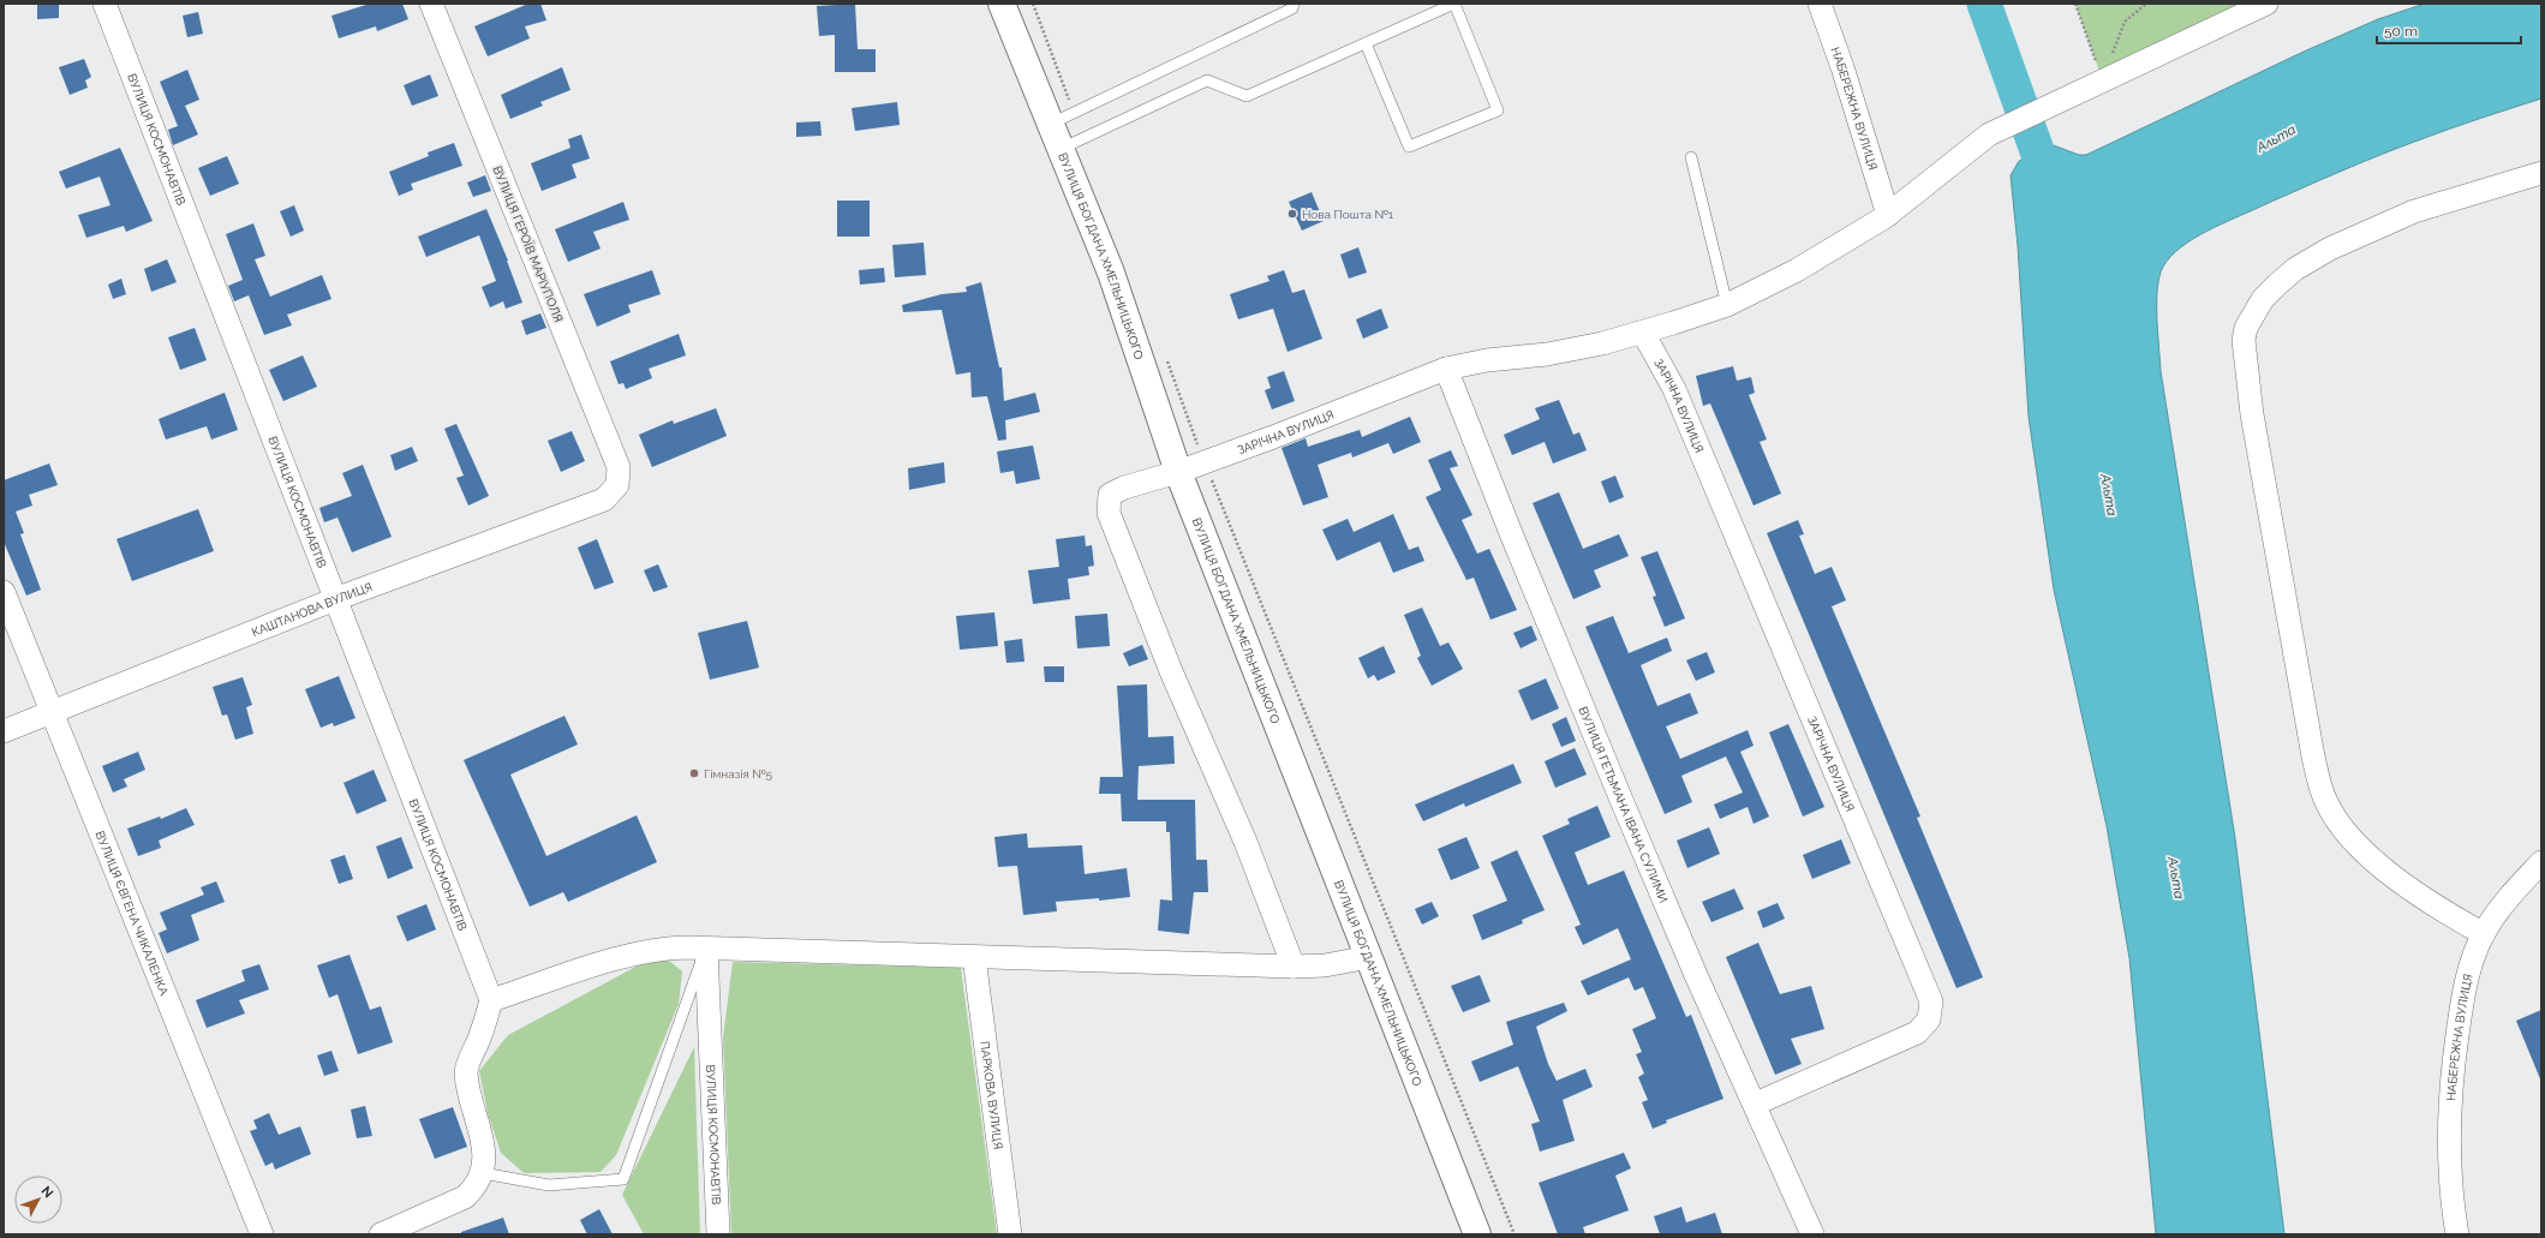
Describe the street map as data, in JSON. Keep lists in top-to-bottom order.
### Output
{
  "streets": {
    "main road": ["ВУЛИЦЯ БОГДАНА ХМЕЛЬНИЦЬКОГО"],
    "street": [
      "НАБЕРЕЖНА ВУЛИЦЯ",
      "ВУЛИЦЯ КОСМОНАВТІВ",
      "ВУЛИЦЯ ГЕРОЇВ МАРІУПОЛЯ",
      "ЗАРІЧНА ВУЛИЦЯ",
      "КАШТАНОВА ВУЛИЦЯ",
      "ВУЛИЦЯ ГЕТЬМАНА ІВАНА СУЛИМИ",
      "ВУЛИЦЯ ЄВГЕНА ЧИКАЛЕНКА",
      "ПАРКОВА ВУЛИЦЯ"
    ]
  },
  "crossings": [
    ["НАБЕРЕЖНА ВУЛИЦЯ", "ЗАРІЧНА ВУЛИЦЯ"],
    ["ВУЛИЦЯ КОСМОНАВТІВ", "КАШТАНОВА ВУЛИЦЯ"],
    ["ВУЛИЦЯ ГЕРОЇВ МАРІУПОЛЯ", "КАШТАНОВА ВУЛИЦЯ"],
    ["ВУЛИЦЯ БОГДАНА ХМЕЛЬНИЦЬКОГО", "ЗАРІЧНА ВУЛИЦЯ"],
    ["ЗАРІЧНА ВУЛИЦЯ", "ВУЛИЦЯ ГЕТЬМАНА ІВАНА СУЛИМИ"],
    ["КАШТАНОВА ВУЛИЦЯ", "ВУЛИЦЯ ЄВГЕНА ЧИКАЛЕНКА"]
  ],
  "water": ["Альта"],
  "places": ["Нова Пошта №1", "Гімназія №5"],
  "scale_bar": "50 m",
  "north": "top right"
}
